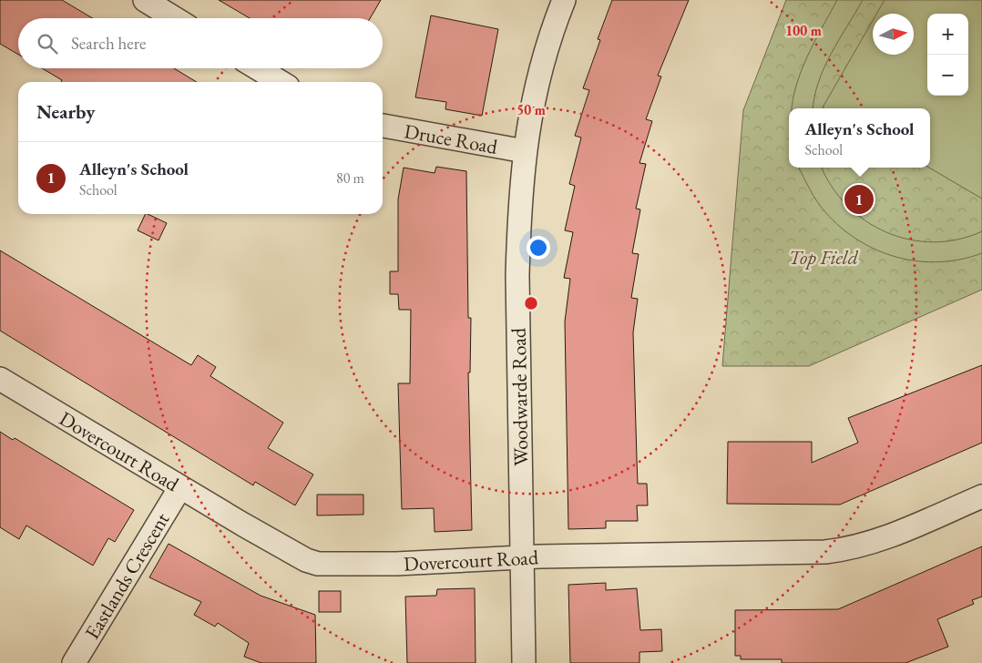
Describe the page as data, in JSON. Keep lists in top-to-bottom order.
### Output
{
  "streets": {
    "street": [
      "Druce Road",
      "Woodwarde Road",
      "Dovercourt Road",
      "Eastlands Crescent"
    ]
  },
  "crossings": [
    ["Druce Road", "Woodwarde Road"],
    ["Woodwarde Road", "Dovercourt Road"],
    ["Dovercourt Road", "Eastlands Crescent"]
  ],
  "parks": ["Top Field"],
  "north": "right",
  "page": {
    "map_buttons": ["+", "−"],
    "search": "Search here",
    "heading": "Nearby",
    "popup": ["Alleyn's School", "School"],
    "list": [
      {
        "mark": "1",
        "name": "Alleyn's School",
        "note": "School",
        "value": "80 m"
      }
    ],
    "pins": "1"
  },
  "rings": ["100 m", "50 m"]
}
